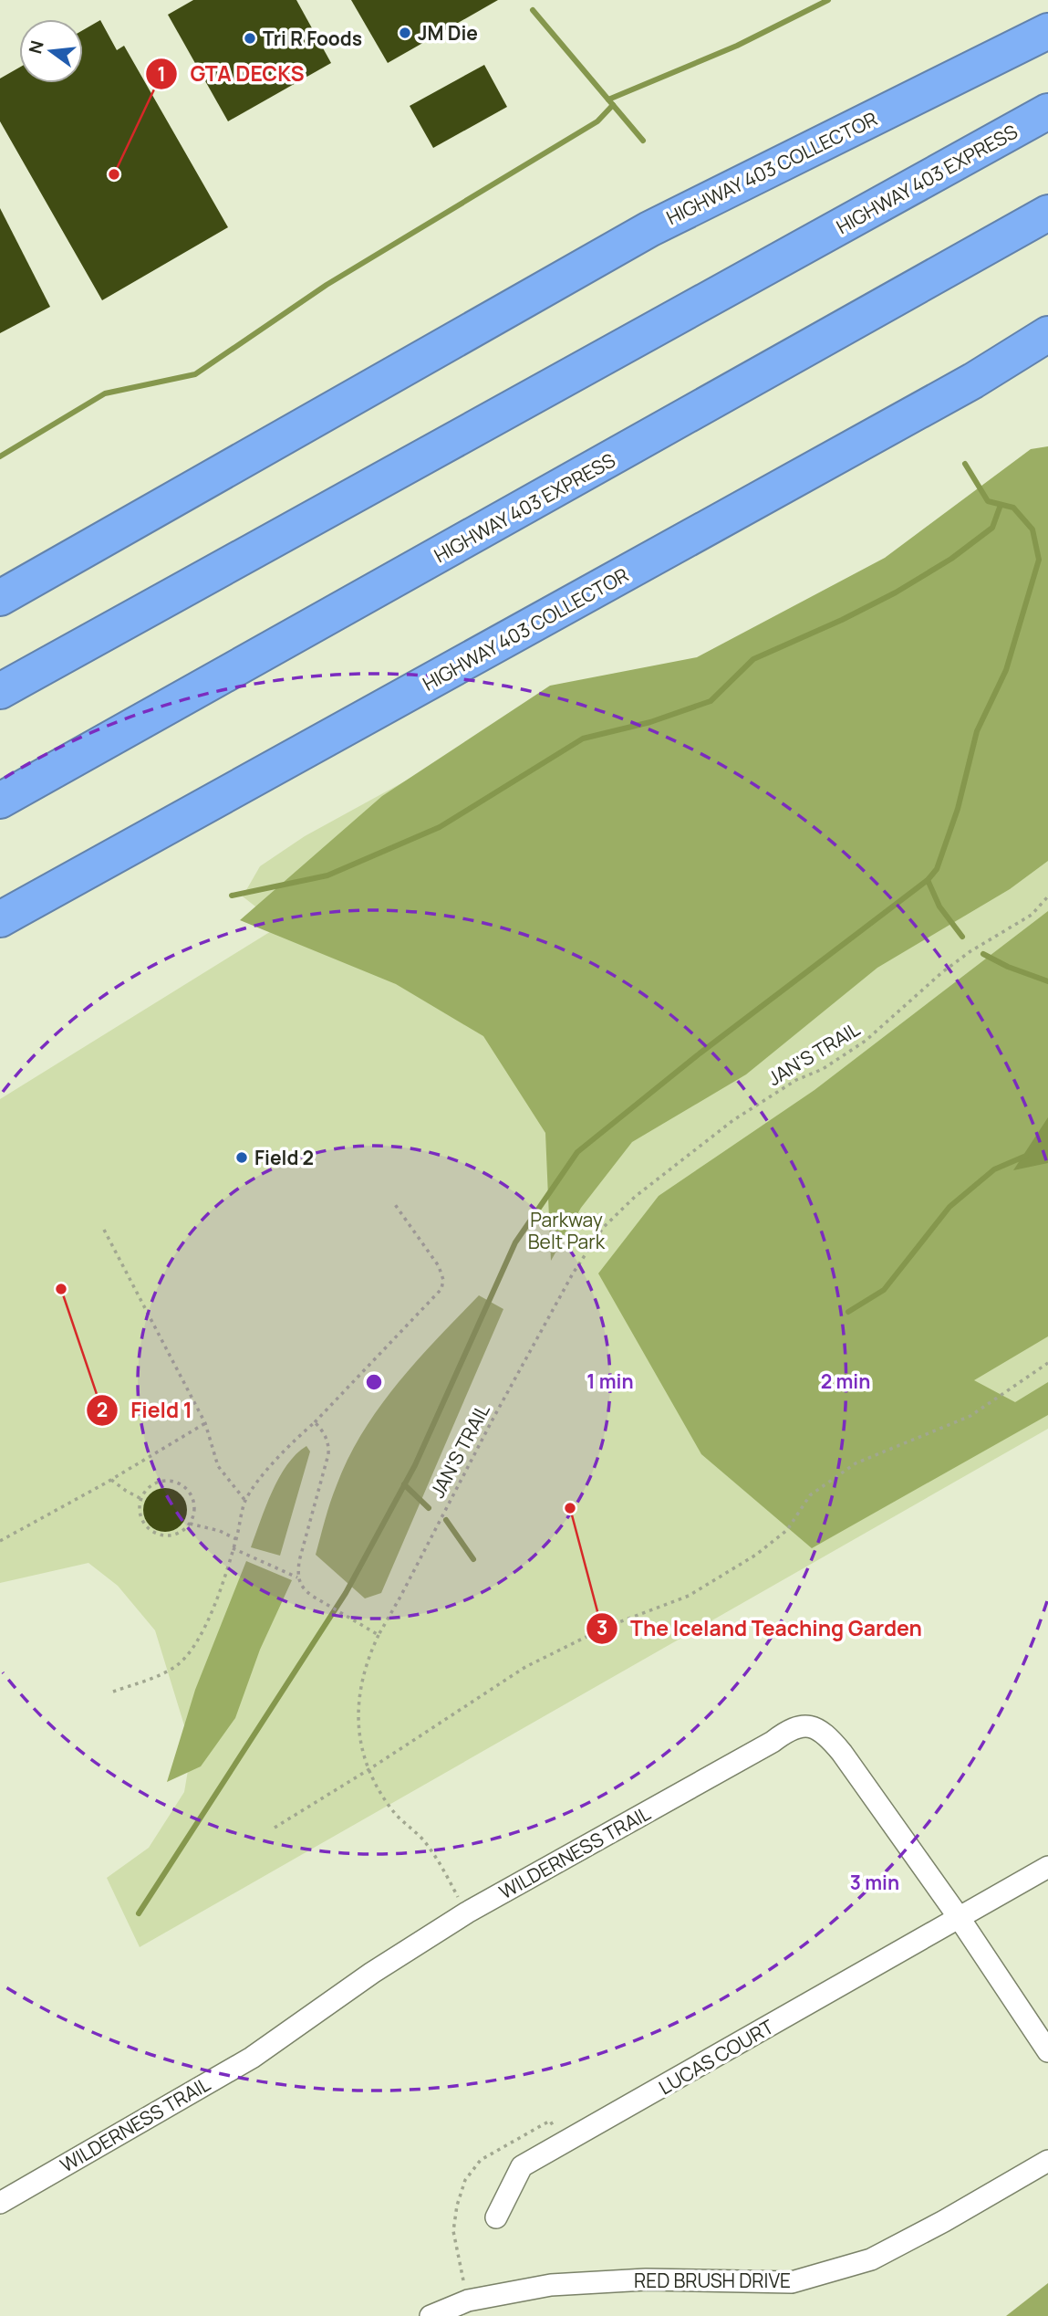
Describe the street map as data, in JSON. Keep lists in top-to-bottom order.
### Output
{
  "streets": {
    "highway": ["HIGHWAY 403 COLLECTOR", "HIGHWAY 403 EXPRESS"],
    "street": ["WILDERNESS TRAIL", "LUCAS COURT", "RED BRUSH DRIVE"],
    "path": ["JAN'S TRAIL"]
  },
  "crossings": [
    ["JAN'S TRAIL", "WILDERNESS TRAIL"],
    ["WILDERNESS TRAIL", "LUCAS COURT"]
  ],
  "parks": ["Parkway Belt Park"],
  "places": [
    "JM Die",
    "Tri R Foods",
    "GTA DECKS",
    "Field 2",
    "Field 1",
    "The Iceland Teaching Garden"
  ],
  "north": "left",
  "rings": ["1 min", "2 min", "3 min"]
}
